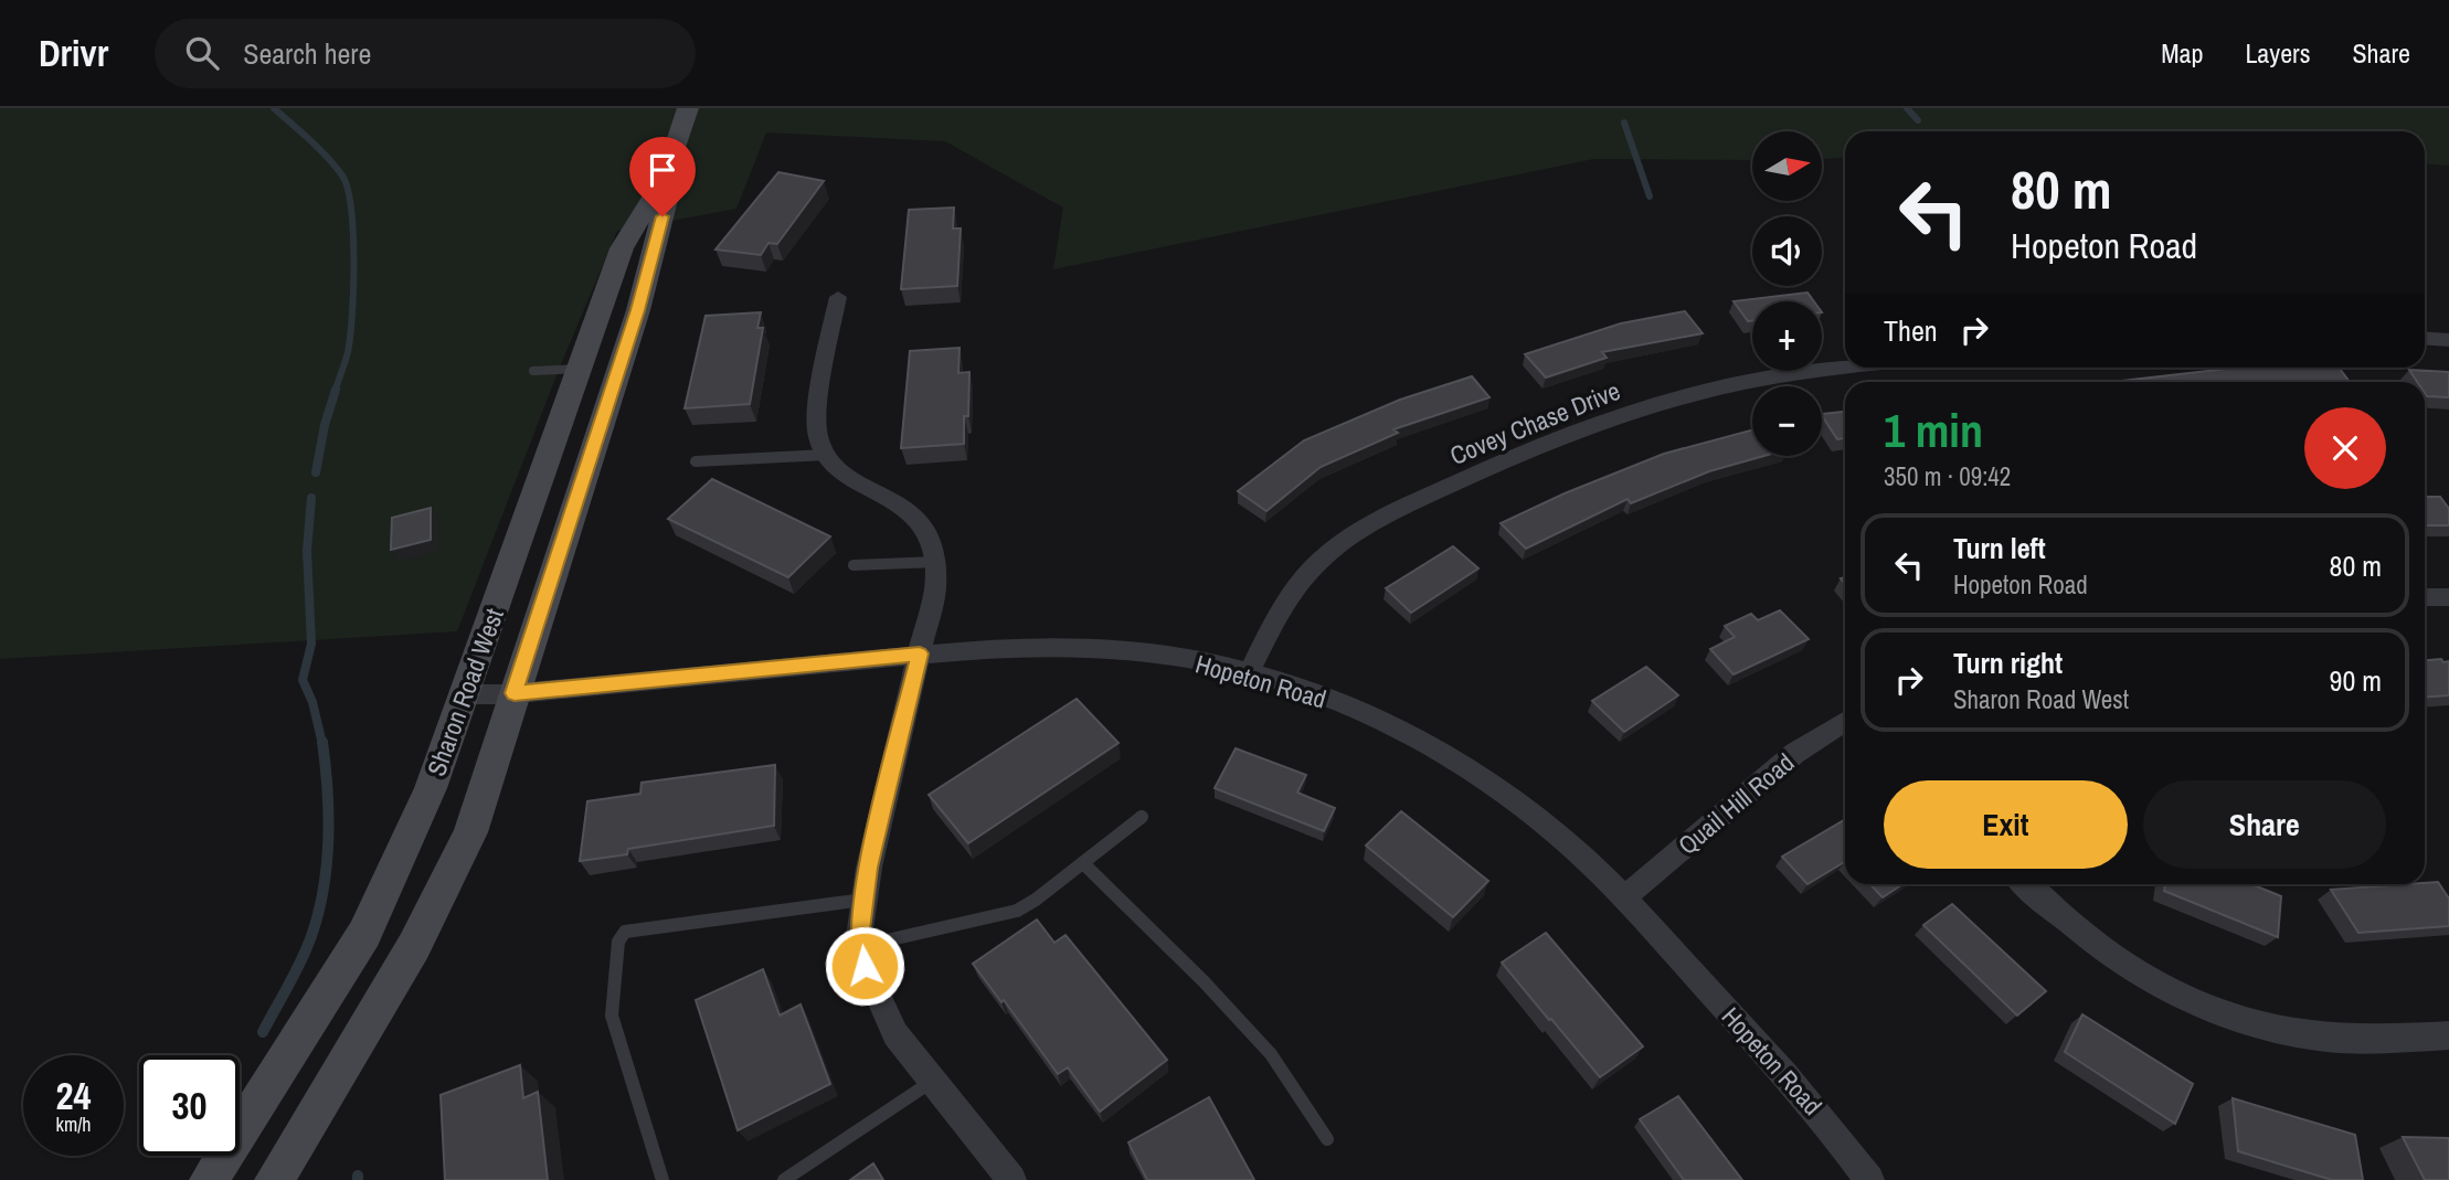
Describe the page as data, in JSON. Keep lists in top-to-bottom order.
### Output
{
  "streets": {
    "main road": ["Sharon Road West"],
    "street": ["Covey Chase Drive", "Hopeton Road", "Quail Hill Road"]
  },
  "crossings": [
    ["Covey Chase Drive", "Hopeton Road"],
    ["Hopeton Road", "Sharon Road West"],
    ["Hopeton Road", "Quail Hill Road"]
  ],
  "north": "right",
  "page": {
    "header": "Drivr",
    "search": "Search here",
    "nav": ["Map", "Layers", "Share"],
    "map_buttons": ["+", "−"],
    "turn": ["80 m", "Hopeton Road"],
    "then": "Then",
    "heading": ["1 min", "350 m · 09:42"],
    "list": [
      {
        "name": "Turn left",
        "note": "Hopeton Road",
        "value": "80 m"
      },
      {
        "name": "Turn right",
        "note": "Sharon Road West",
        "value": "90 m"
      }
    ],
    "buttons": ["Exit", "Share"],
    "speed": "24 km/h",
    "limit": "30"
  }
}
